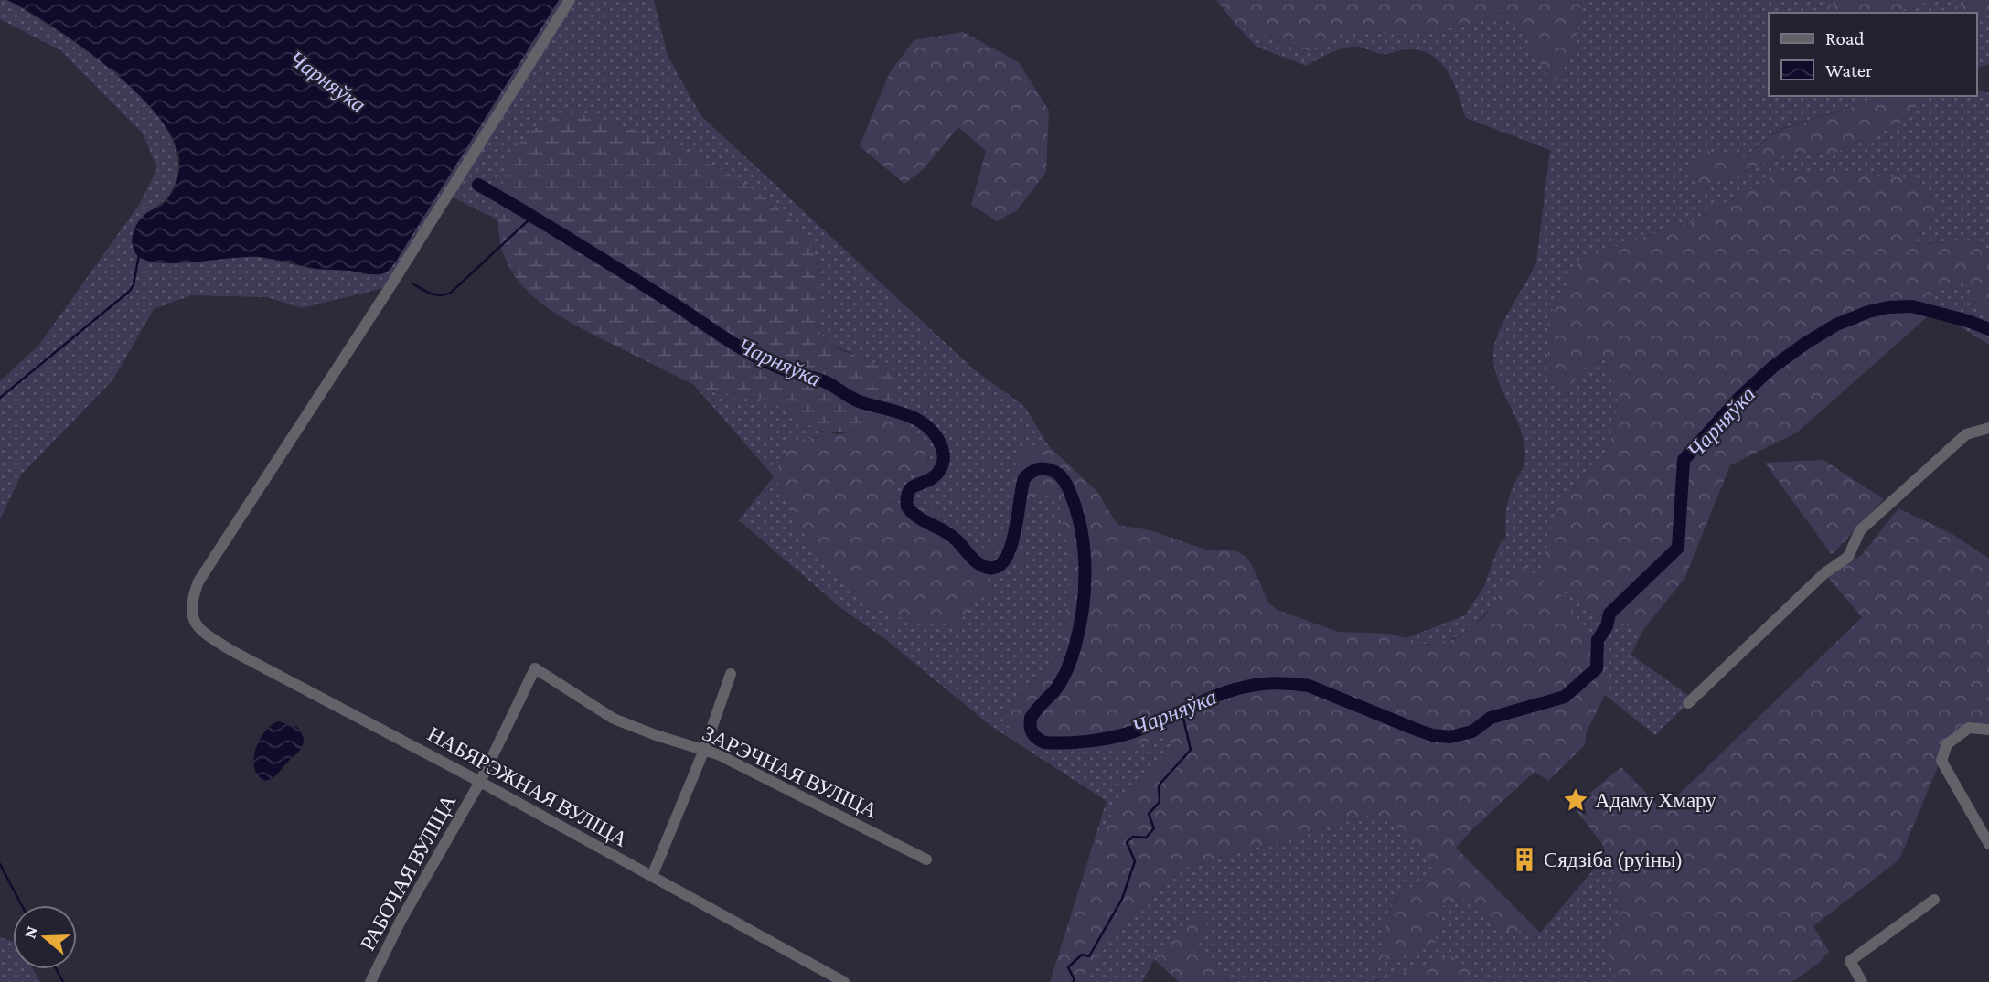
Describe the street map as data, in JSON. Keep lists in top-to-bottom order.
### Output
{
  "streets": {
    "street": ["ЗАРЭЧНАЯ ВУЛІЦА", "НАБЯРЭЖНАЯ ВУЛІЦА", "РАБОЧАЯ ВУЛІЦА"]
  },
  "crossings": [
    ["ЗАРЭЧНАЯ ВУЛІЦА", "РАБОЧАЯ ВУЛІЦА"],
    ["НАБЯРЭЖНАЯ ВУЛІЦА", "РАБОЧАЯ ВУЛІЦА"]
  ],
  "water": ["Чарняўка"],
  "places": {
    "place": ["Адаму Хмару"],
    "building": ["Сядзіба (руіны)"]
  },
  "legend": ["Road", "Water"],
  "north": "left"
}
